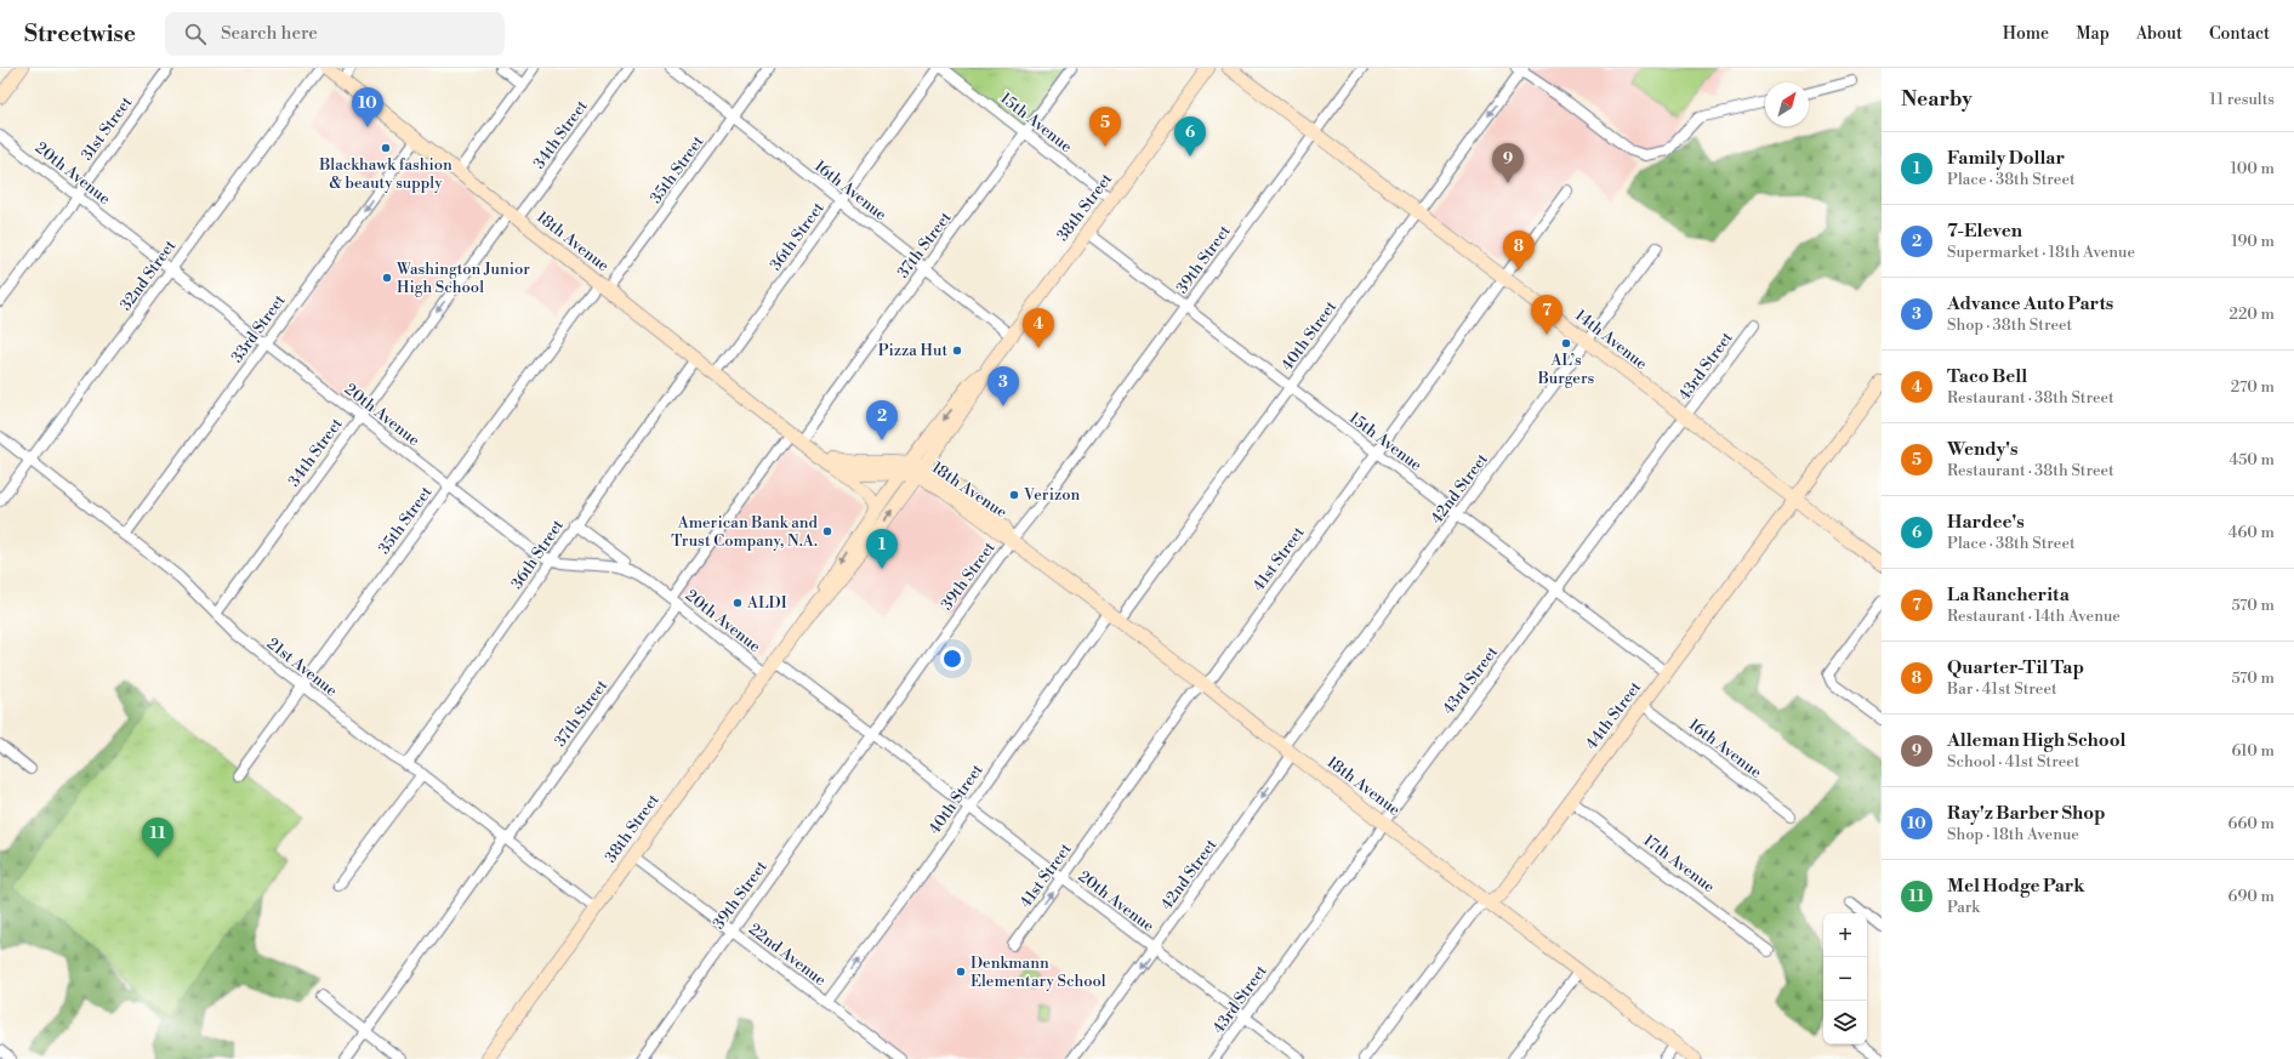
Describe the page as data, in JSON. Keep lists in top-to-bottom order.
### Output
{
  "streets": {
    "street": [
      "15th Avenue",
      "31st Street",
      "34th Street",
      "35th Street",
      "20th Avenue",
      "16th Avenue",
      "38th Street",
      "36th Street",
      "18th Avenue",
      "37th Street",
      "39th Street",
      "32nd Street",
      "33rd Street",
      "40th Street",
      "14th Avenue",
      "43rd Street",
      "42nd Street",
      "41st Street",
      "21st Avenue",
      "44th Street",
      "17th Avenue",
      "22nd Avenue"
    ]
  },
  "crossings": [
    ["15th Avenue", "38th Street"],
    ["15th Avenue", "37th Street"],
    ["15th Avenue", "39th Street"],
    ["15th Avenue", "40th Street"],
    ["15th Avenue", "43rd Street"],
    ["15th Avenue", "42nd Street"],
    ["15th Avenue", "41st Street"],
    ["15th Avenue", "44th Street"],
    ["31st Street", "20th Avenue"],
    ["34th Street", "20th Avenue"],
    ["34th Street", "18th Avenue"],
    ["34th Street", "21st Avenue"],
    ["35th Street", "20th Avenue"],
    ["35th Street", "16th Avenue"],
    ["35th Street", "18th Avenue"],
    ["35th Street", "21st Avenue"],
    ["20th Avenue", "38th Street"],
    ["20th Avenue", "36th Street"],
    ["20th Avenue", "37th Street"],
    ["20th Avenue", "39th Street"],
    ["20th Avenue", "32nd Street"],
    ["20th Avenue", "33rd Street"],
    ["20th Avenue", "40th Street"],
    ["20th Avenue", "43rd Street"],
    ["20th Avenue", "42nd Street"],
    ["20th Avenue", "41st Street"],
    ["16th Avenue", "38th Street"],
    ["16th Avenue", "36th Street"],
    ["16th Avenue", "37th Street"],
    ["16th Avenue", "44th Street"],
    ["38th Street", "18th Avenue"],
    ["38th Street", "21st Avenue"],
    ["38th Street", "22nd Avenue"],
    ["36th Street", "18th Avenue"],
    ["36th Street", "21st Avenue"],
    ["18th Avenue", "37th Street"],
    ["18th Avenue", "39th Street"],
    ["18th Avenue", "33rd Street"],
    ["18th Avenue", "40th Street"],
    ["18th Avenue", "43rd Street"],
    ["18th Avenue", "42nd Street"],
    ["18th Avenue", "41st Street"],
    ["18th Avenue", "44th Street"],
    ["37th Street", "21st Avenue"],
    ["39th Street", "14th Avenue"],
    ["39th Street", "22nd Avenue"],
    ["32nd Street", "21st Avenue"],
    ["33rd Street", "21st Avenue"],
    ["40th Street", "14th Avenue"],
    ["40th Street", "22nd Avenue"],
    ["14th Avenue", "43rd Street"],
    ["14th Avenue", "42nd Street"],
    ["14th Avenue", "41st Street"],
    ["14th Avenue", "44th Street"],
    ["44th Street", "17th Avenue"]
  ],
  "one_way": ["34th Street", "33rd Street", "42nd Street"],
  "places": [
    "Blackhawk fashion & beauty supply",
    "Washington Junior High School",
    "AL’s Burgers",
    "Pizza Hut",
    "Verizon",
    "American Bank and Trust Company, N.A.",
    "ALDI",
    "Denkmann Elementary School"
  ],
  "north": "top right",
  "page": {
    "header": "Streetwise",
    "search": "Search here",
    "nav": [
      "Home",
      "Map",
      "About",
      "Contact"
    ],
    "heading": ["Nearby", "11 results"],
    "pins": [
      "10",
      "5",
      "6",
      "9",
      "8",
      "7",
      "4",
      "3",
      "2",
      "1",
      "11"
    ],
    "list": [
      {
        "mark": "1",
        "name": "Family Dollar",
        "note": "Place · 38th Street",
        "value": "100 m"
      },
      {
        "mark": "2",
        "name": "7-Eleven",
        "note": "Supermarket · 18th Avenue",
        "value": "190 m"
      },
      {
        "mark": "3",
        "name": "Advance Auto Parts",
        "note": "Shop · 38th Street",
        "value": "220 m"
      },
      {
        "mark": "4",
        "name": "Taco Bell",
        "note": "Restaurant · 38th Street",
        "value": "270 m"
      },
      {
        "mark": "5",
        "name": "Wendy's",
        "note": "Restaurant · 38th Street",
        "value": "450 m"
      },
      {
        "mark": "6",
        "name": "Hardee's",
        "note": "Place · 38th Street",
        "value": "460 m"
      },
      {
        "mark": "7",
        "name": "La Rancherita",
        "note": "Restaurant · 14th Avenue",
        "value": "570 m"
      },
      {
        "mark": "8",
        "name": "Quarter-Til Tap",
        "note": "Bar · 41st Street",
        "value": "570 m"
      },
      {
        "mark": "9",
        "name": "Alleman High School",
        "note": "School · 41st Street",
        "value": "610 m"
      },
      {
        "mark": "10",
        "name": "Ray'z Barber Shop",
        "note": "Shop · 18th Avenue",
        "value": "660 m"
      },
      {
        "mark": "11",
        "name": "Mel Hodge Park",
        "note": "Park",
        "value": "690 m"
      }
    ],
    "map_buttons": ["+", "−"]
  }
}
